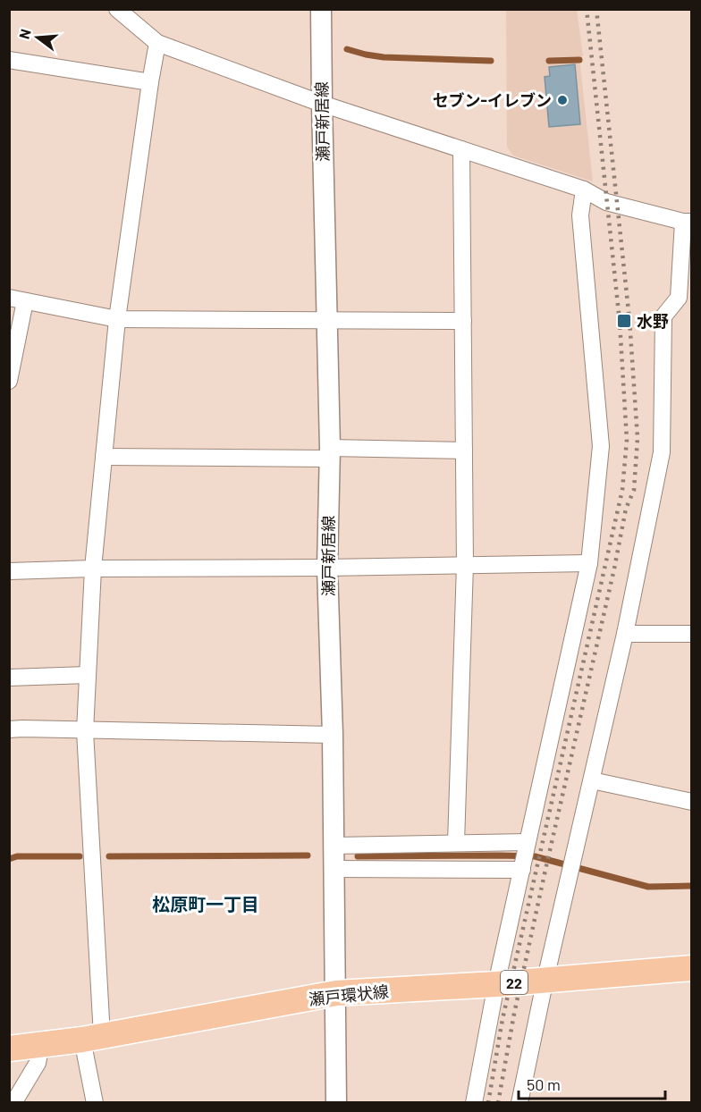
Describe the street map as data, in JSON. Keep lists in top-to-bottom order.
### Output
{
  "streets": {
    "main road": ["22", "瀬戸環状線"],
    "street": ["瀬戸新居線"]
  },
  "crossings": [
    ["瀬戸新居線", "瀬戸環状線"]
  ],
  "districts": ["松原町一丁目"],
  "places": {
    "other": ["セブン-イレブン"],
    "transit": ["水野"]
  },
  "scale_bar": "50 m",
  "north": "left"
}
